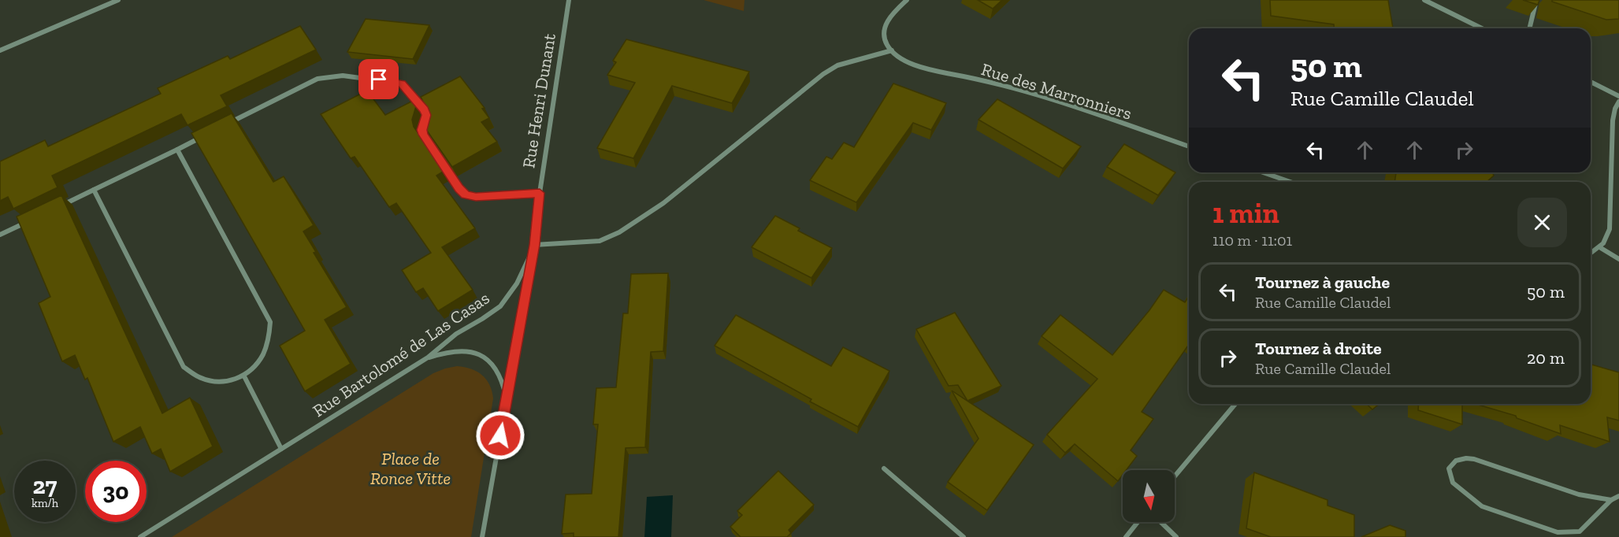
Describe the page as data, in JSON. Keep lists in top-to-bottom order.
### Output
{
  "streets": {
    "street": ["Rue des Marronniers", "Rue Henri Dunant", "Rue Bartolomé de Las Casas"]
  },
  "crossings": [
    ["Rue Henri Dunant", "Rue Bartolomé de Las Casas"]
  ],
  "parks": ["Place de Ronce Vitte"],
  "north": "bottom",
  "page": {
    "turn": ["50 m", "Rue Camille Claudel"],
    "heading": ["1 min", "110 m · 11:01"],
    "list": [
      {
        "name": "Tournez à gauche",
        "note": "Rue Camille Claudel",
        "value": "50 m"
      },
      {
        "name": "Tournez à droite",
        "note": "Rue Camille Claudel",
        "value": "20 m"
      }
    ],
    "speed": "27 km/h",
    "limit": "30"
  }
}
